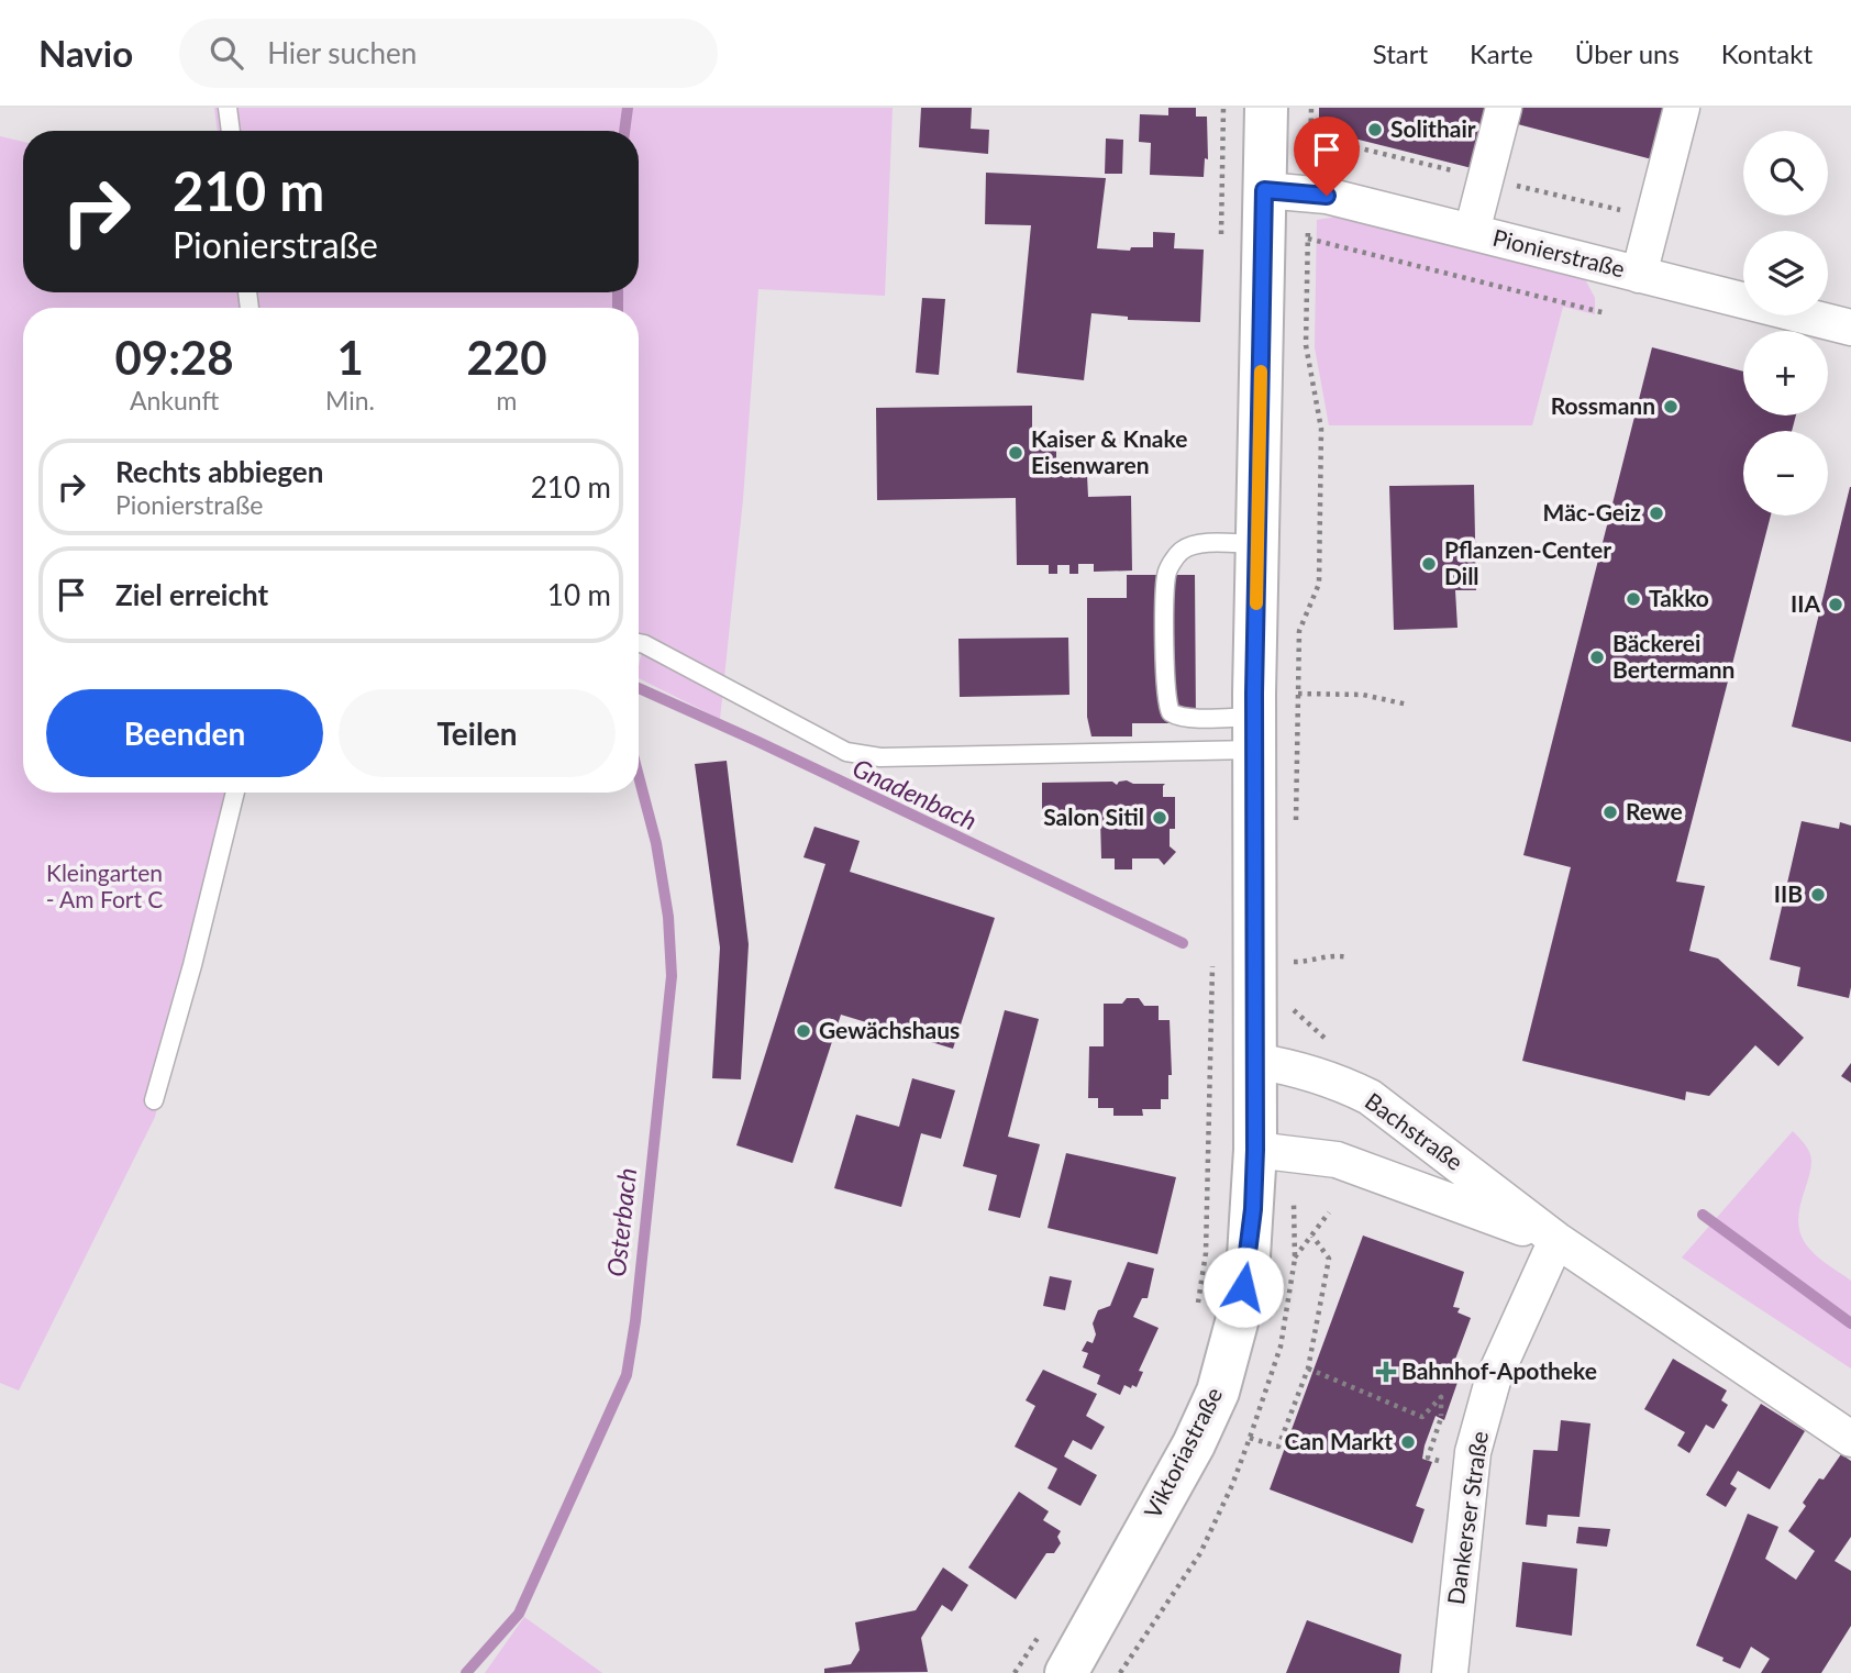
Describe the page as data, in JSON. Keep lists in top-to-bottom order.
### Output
{
  "streets": {
    "main road": ["Viktoriastraße"],
    "street": ["Pionierstraße", "Bachstraße", "Dankerser Straße"]
  },
  "crossings": [
    ["Pionierstraße", "Viktoriastraße"],
    ["Bachstraße", "Viktoriastraße"],
    ["Bachstraße", "Dankerser Straße"]
  ],
  "water": ["Gnadenbach", "Osterbach"],
  "parks": ["Kleingarten - Am Fort C"],
  "places": {
    "other": [
      "Solithair",
      "Rossmann",
      "Kaiser & Knake Eisenwaren",
      "Mäc-Geiz",
      "Pflanzen-Center Dill",
      "Takko",
      "IIA",
      "Bäckerei Bertermann",
      "Rewe",
      "Salon Sitil",
      "IIB",
      "Gewächshaus",
      "Can Markt"
    ],
    "health": ["Bahnhof-Apotheke"]
  },
  "page": {
    "header": "Navio",
    "search": "Hier suchen",
    "nav": [
      "Start",
      "Karte",
      "Über uns",
      "Kontakt"
    ],
    "map_buttons": ["+", "−"],
    "turn": ["210 m", "Pionierstraße"],
    "eta": [
      "09:28",
      "Ankunft",
      "1",
      "Min.",
      "220",
      "m"
    ],
    "list": [
      {
        "name": "Rechts abbiegen",
        "note": "Pionierstraße",
        "value": "210 m"
      },
      {
        "name": "Ziel erreicht",
        "value": "10 m"
      }
    ],
    "buttons": ["Beenden", "Teilen"]
  }
}
